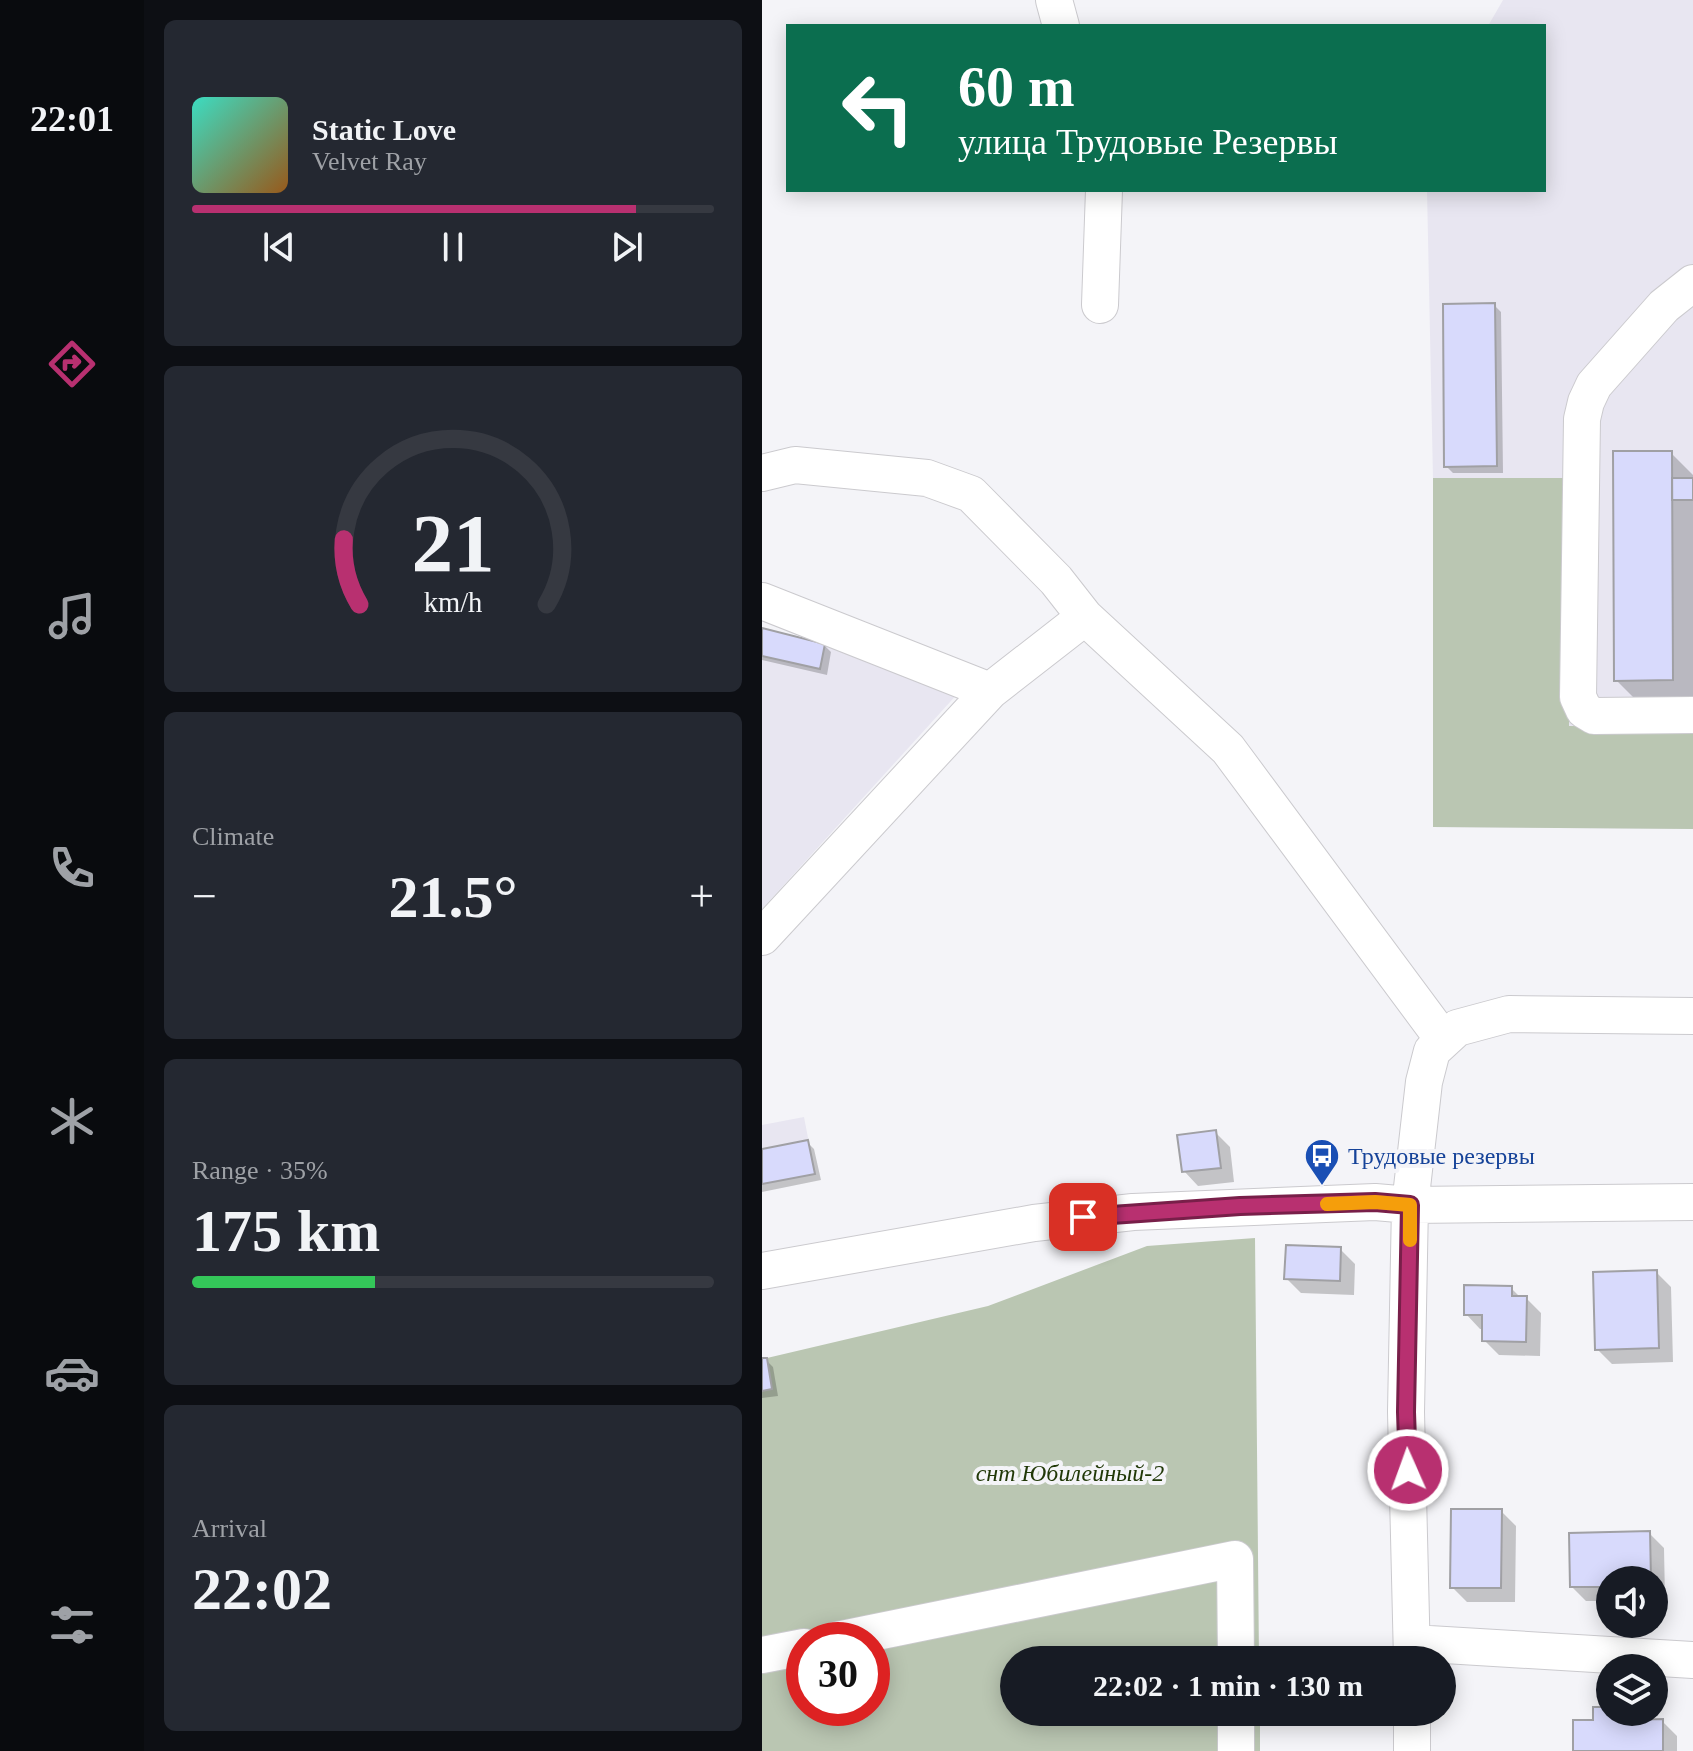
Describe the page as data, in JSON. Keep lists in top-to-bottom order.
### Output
{
  "parks": ["снт Юбилейный-2"],
  "places": {
    "bus stop": ["Трудовые резервы"]
  },
  "page": {
    "tabs": "22:01",
    "turn": ["60 m", "улица Трудовые Резервы"],
    "song": ["Static Love", "Velvet Ray"],
    "tile": [
      "Climate",
      ["Range · 35%", "175 km"],
      ["Arrival", "22:02"]
    ],
    "heat": ["−", "21.5°", "+"],
    "limit": "30",
    "trip": "22:02 · 1 min · 130 m",
    "gauge": ["21", "km/h"]
  }
}
